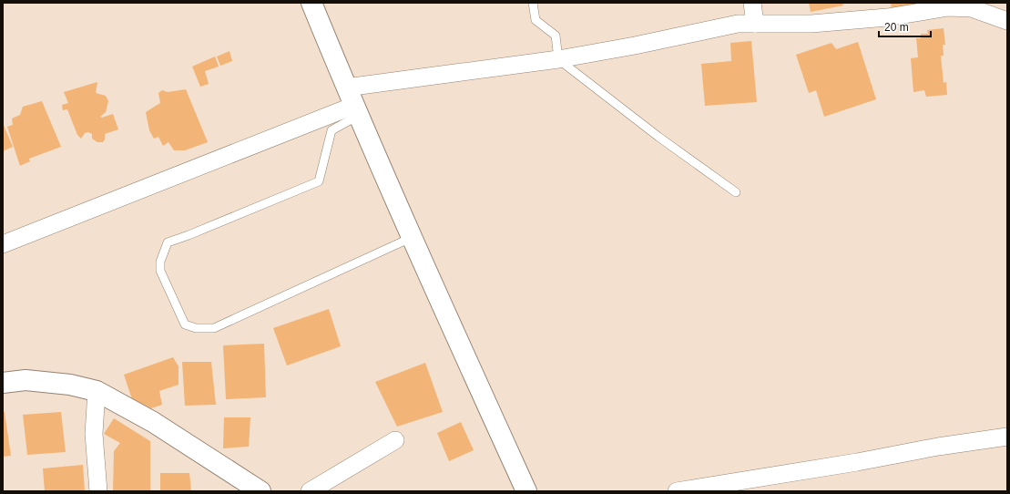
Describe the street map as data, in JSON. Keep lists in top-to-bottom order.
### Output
{
  "scale_bar": "20 m"
}
